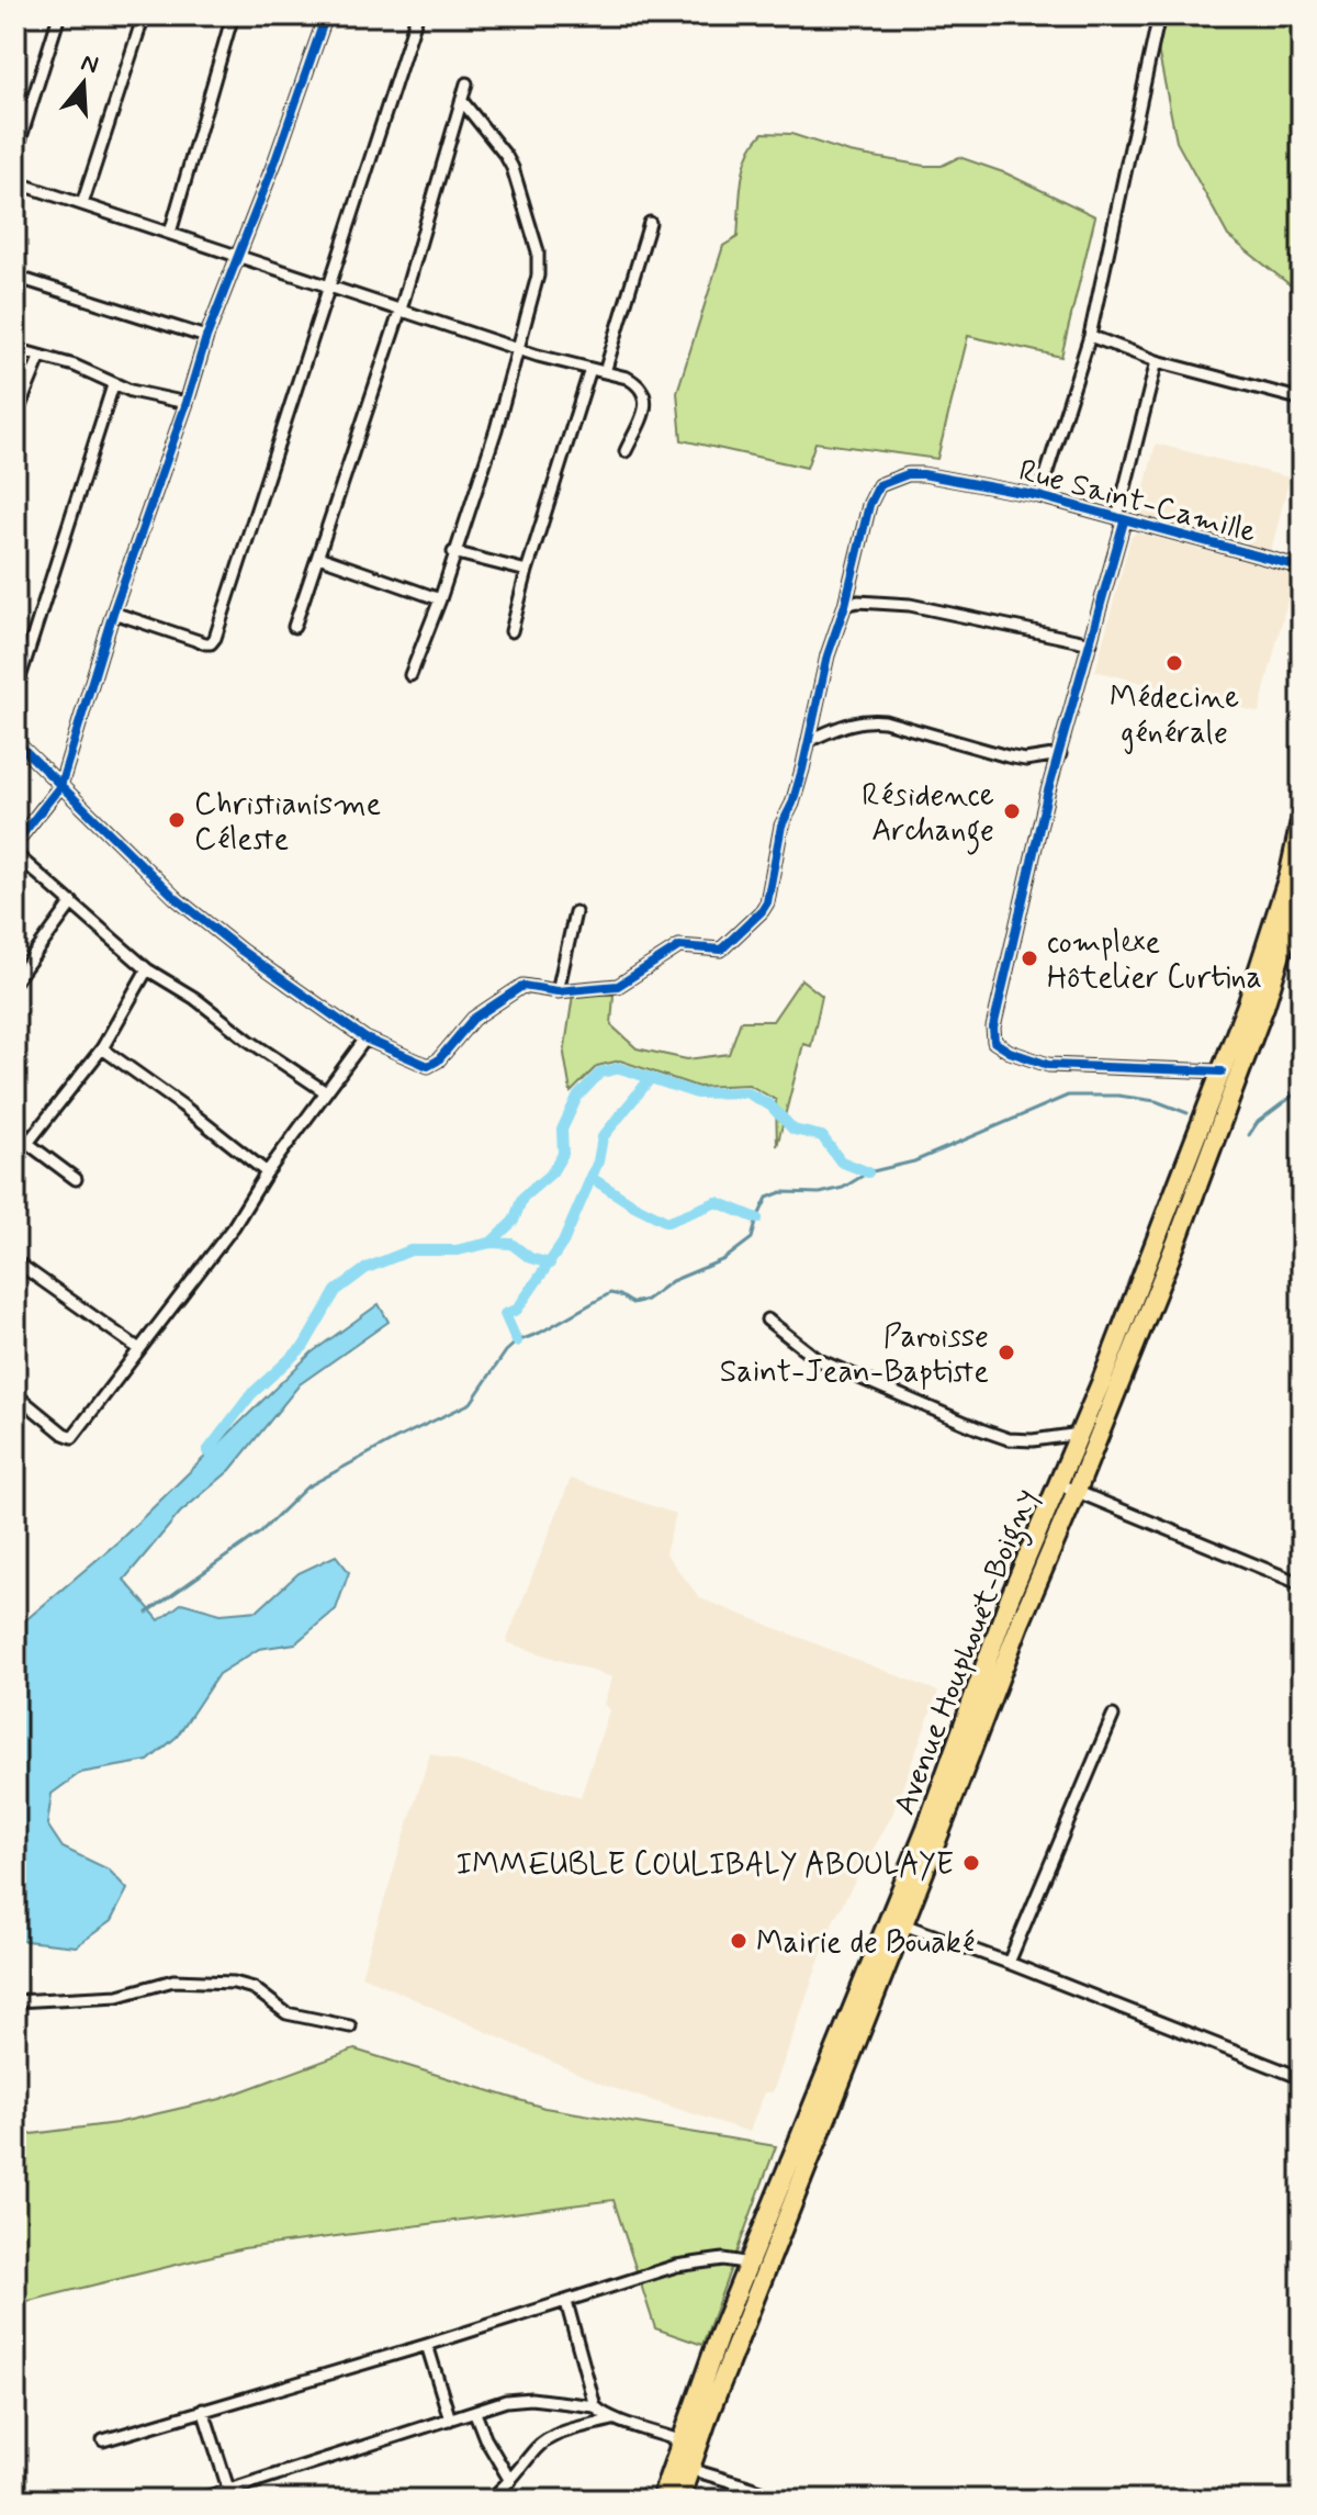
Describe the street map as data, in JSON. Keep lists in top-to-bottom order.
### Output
{
  "streets": {
    "highway": ["Avenue Houphouët-Boigny"],
    "street": ["Rue Saint-Camille"]
  },
  "places": [
    "Médecine générale",
    "Résidence Archange",
    "Christianisme Céleste",
    "complexe Hôtelier Curtina",
    "Paroisse Saint-Jean-Baptiste",
    "IMMEUBLE COULIBALY ABOULAYE",
    "Mairie de Bouaké"
  ],
  "north": "top"
}
